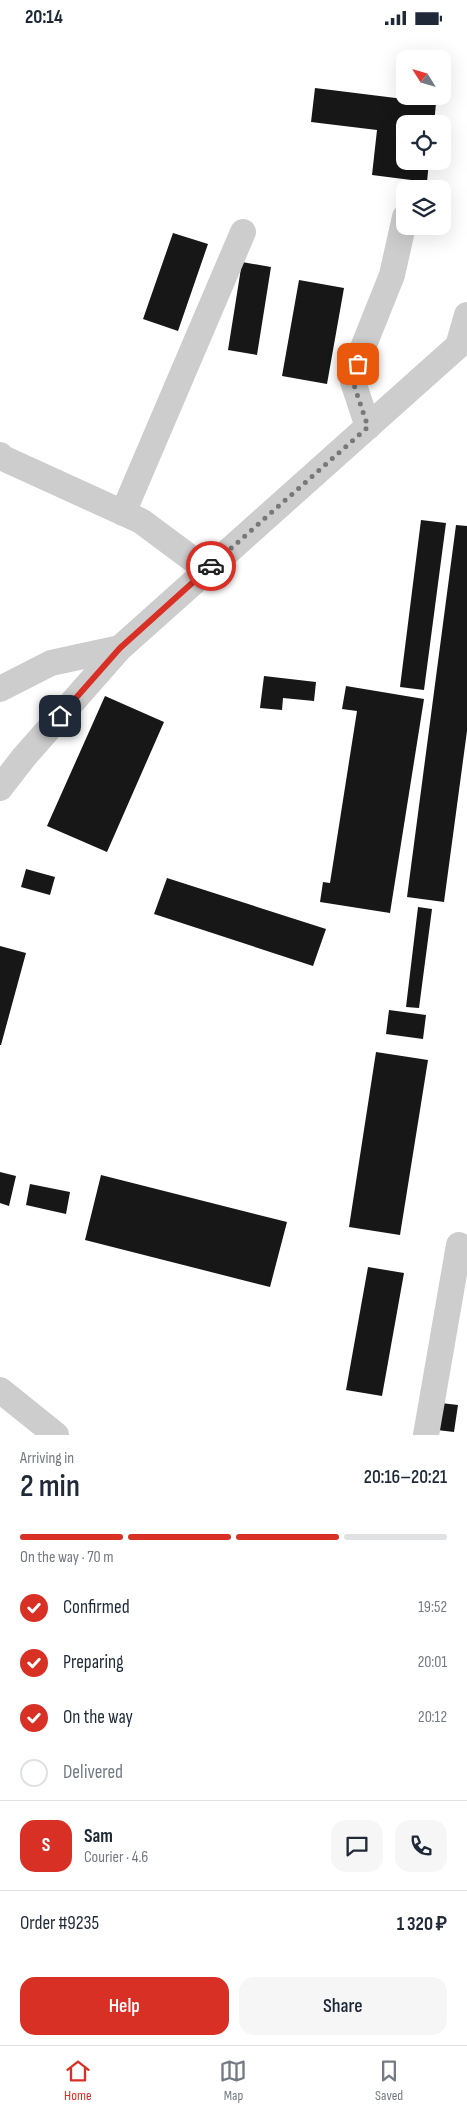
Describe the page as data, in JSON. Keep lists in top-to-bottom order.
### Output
{
  "north": "top left",
  "page": {
    "status": "20:14",
    "heading": ["2 min", "Arriving in", "20:16–20:21"],
    "panel": [
      "Sam",
      "Courier · 4.6",
      "Order #9235",
      "1 320 ₽"
    ],
    "bar": "On the way · 70 m",
    "list": [
      ["Confirmed", "19:52"],
      ["Preparing", "20:01"],
      ["On the way", "20:12"],
      "Delivered"
    ],
    "round": "S",
    "buttons": ["Help", "Share"],
    "tabs": ["Home", "Map", "Saved"]
  }
}
